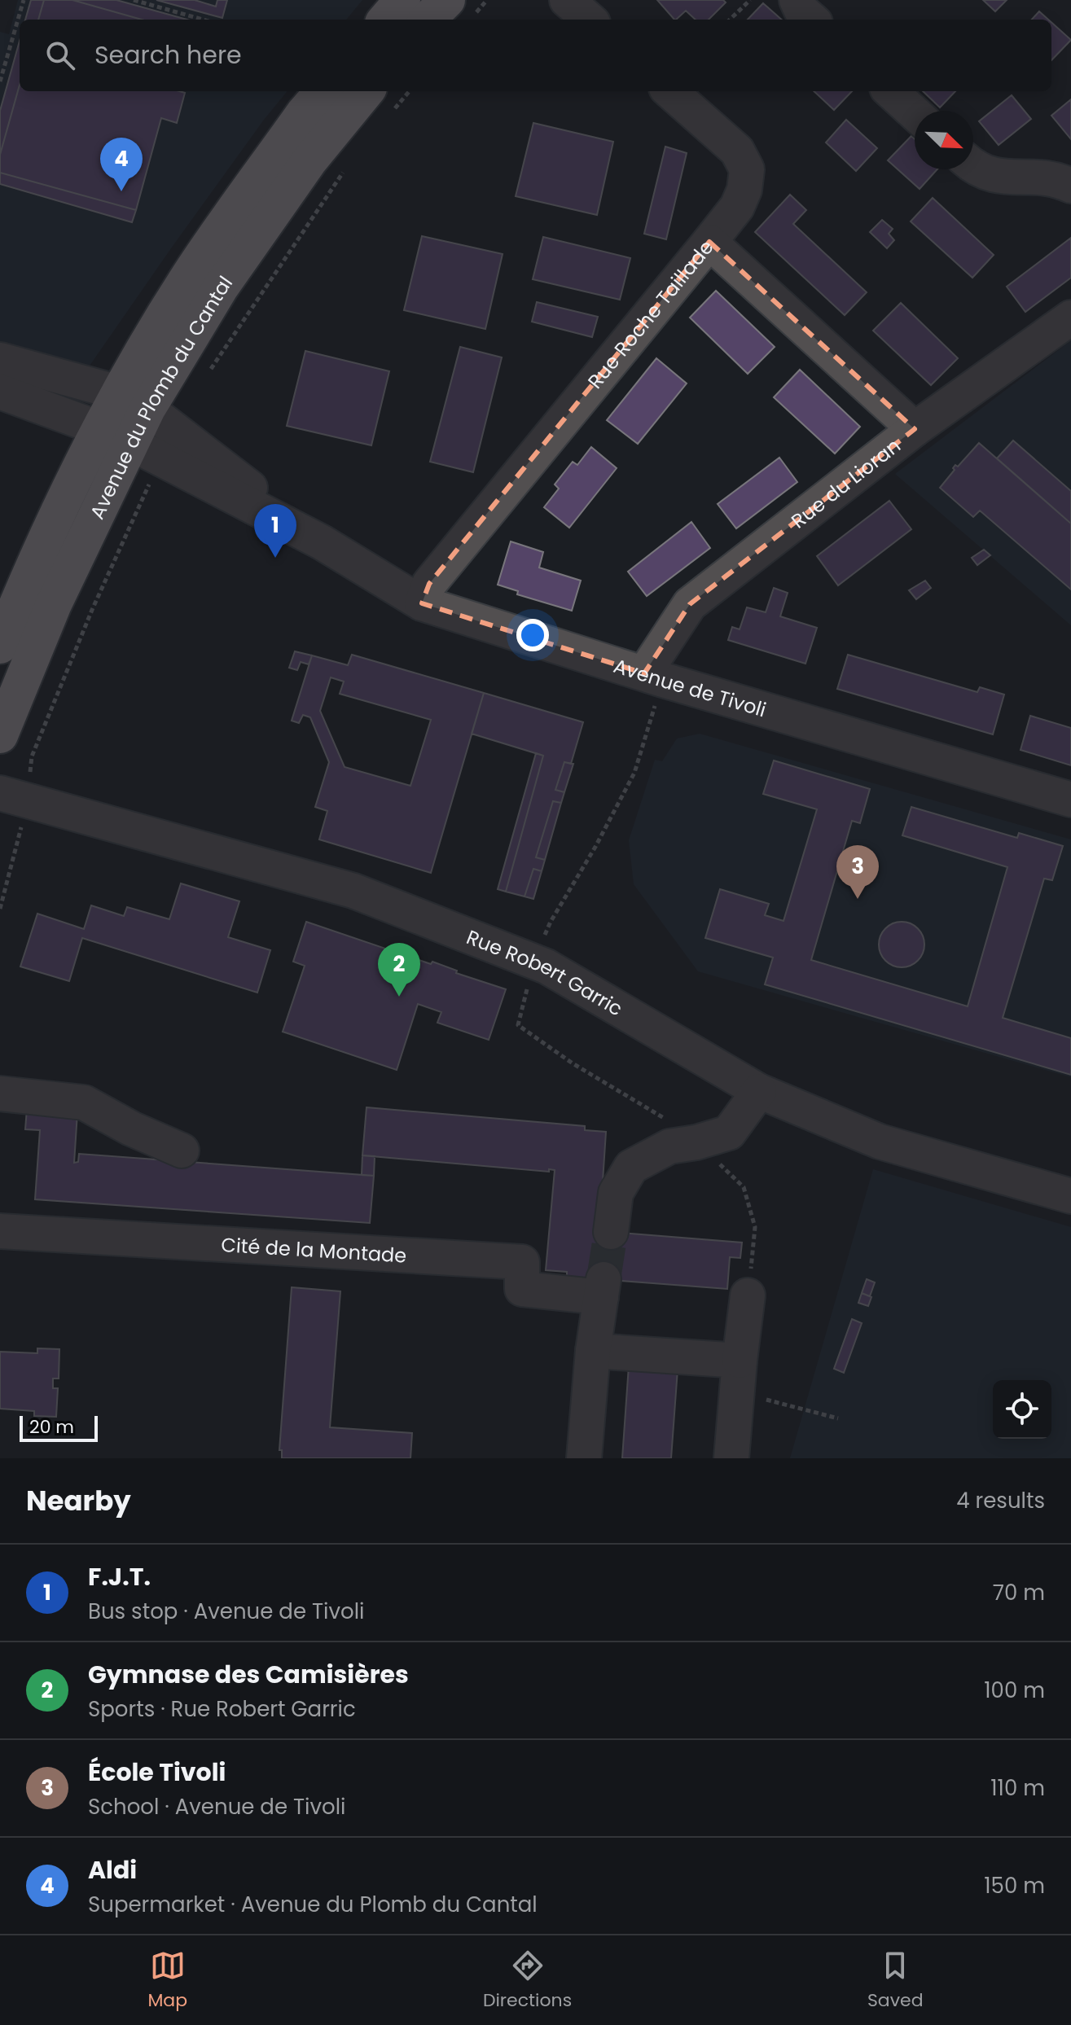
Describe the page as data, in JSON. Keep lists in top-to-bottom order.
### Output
{
  "streets": {
    "main road": ["Avenue du Plomb du Cantal"],
    "street": [
      "Rue Roche Taillade",
      "Rue du Lioran",
      "Avenue de Tivoli",
      "Rue Robert Garric",
      "Cité de la Montade"
    ]
  },
  "crossings": [
    ["Rue Roche Taillade", "Rue du Lioran"],
    ["Rue Roche Taillade", "Avenue de Tivoli"],
    ["Avenue du Plomb du Cantal", "Avenue de Tivoli"],
    ["Rue du Lioran", "Avenue de Tivoli"]
  ],
  "scale_bar": "20 m",
  "north": "bottom right",
  "page": {
    "search": "Search here",
    "pins": [
      "4",
      "1",
      "3",
      "2"
    ],
    "scale": "20 m",
    "heading": ["Nearby", "4 results"],
    "list": [
      {
        "mark": "1",
        "name": "F.J.T.",
        "note": "Bus stop · Avenue de Tivoli",
        "value": "70 m"
      },
      {
        "mark": "2",
        "name": "Gymnase des Camisières",
        "note": "Sports · Rue Robert Garric",
        "value": "100 m"
      },
      {
        "mark": "3",
        "name": "École Tivoli",
        "note": "School · Avenue de Tivoli",
        "value": "110 m"
      },
      {
        "mark": "4",
        "name": "Aldi",
        "note": "Supermarket · Avenue du Plomb du Cantal",
        "value": "150 m"
      }
    ],
    "nav": ["Map", "Directions", "Saved"]
  }
}
